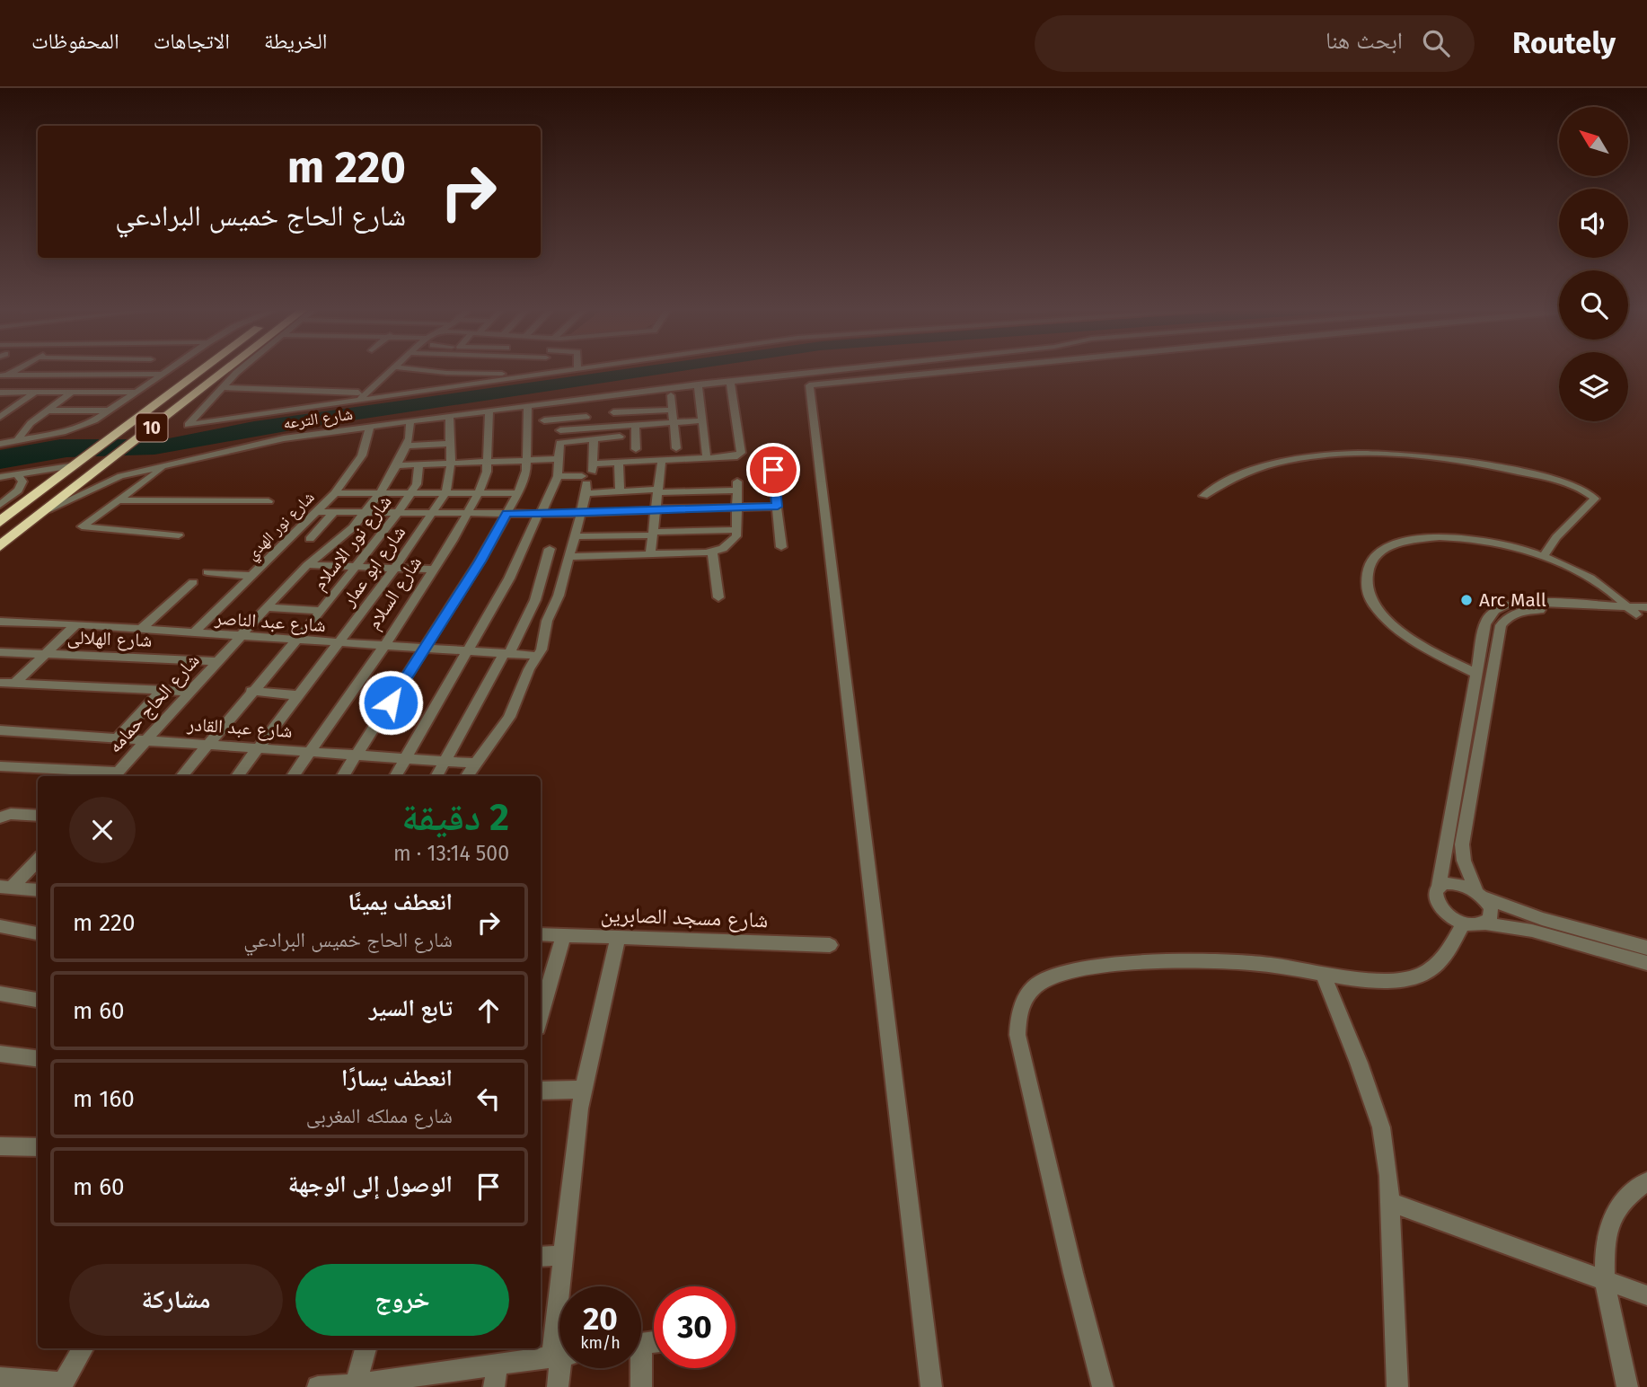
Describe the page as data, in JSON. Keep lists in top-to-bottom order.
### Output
{
  "streets": {
    "highway": ["10"],
    "street": [
      "شارع الترعه",
      "شارع نور الهدي",
      "شارع نور الاسلام",
      "شارع ابو عمار",
      "شارع السلام",
      "شارع عبد الناصر",
      "شارع الهلالى",
      "شارع الحاج حمامه",
      "شارع عبد القادر",
      "شارع مسجد الصابرين"
    ]
  },
  "crossings": [
    ["شارع الترعه", "10"],
    ["شارع الترعه", "شارع نور الهدي"],
    ["شارع الترعه", "شارع ابو عمار"],
    ["شارع الترعه", "شارع السلام"],
    ["شارع الترعه", "شارع الحاج حمامه"],
    ["شارع نور الهدي", "شارع عبد الناصر"],
    ["شارع نور الاسلام", "شارع عبد الناصر"],
    ["شارع نور الاسلام", "شارع عبد القادر"],
    ["شارع ابو عمار", "شارع عبد الناصر"],
    ["شارع ابو عمار", "شارع عبد القادر"],
    ["شارع السلام", "شارع عبد الناصر"],
    ["شارع السلام", "شارع عبد القادر"],
    ["شارع عبد الناصر", "شارع الحاج حمامه"],
    ["شارع الهلالى", "شارع الحاج حمامه"],
    ["شارع الحاج حمامه", "شارع عبد القادر"]
  ],
  "places": ["Arc Mall"],
  "north": "top left",
  "page": {
    "header": "Routely",
    "search": "ابحث هنا",
    "nav": ["الخريطة", "الاتجاهات", "المحفوظات"],
    "turn": ["220 m", "شارع الحاج خميس البرادعي"],
    "heading": ["2 دقيقة", "500 m · 13:14"],
    "list": [
      {
        "name": "انعطف يمينًا",
        "note": "شارع الحاج خميس البرادعي",
        "value": "220 m"
      },
      {
        "name": "تابع السير",
        "value": "60 m"
      },
      {
        "name": "انعطف يسارًا",
        "note": "شارع مملكه المغربى",
        "value": "160 m"
      },
      {
        "name": "الوصول إلى الوجهة",
        "value": "60 m"
      }
    ],
    "buttons": ["خروج", "مشاركة"],
    "speed": "20 km/h",
    "limit": "30"
  }
}
